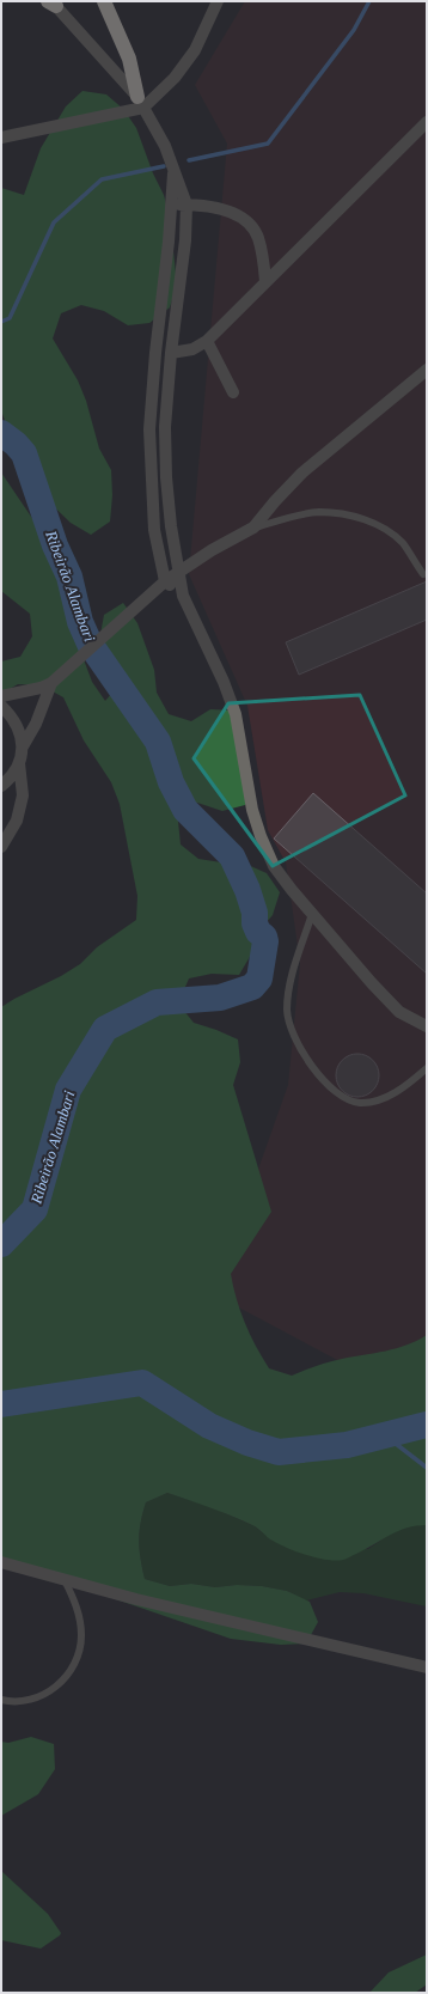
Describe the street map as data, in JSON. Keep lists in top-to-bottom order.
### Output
{
  "water": ["Ribeirão Alambari"]
}
